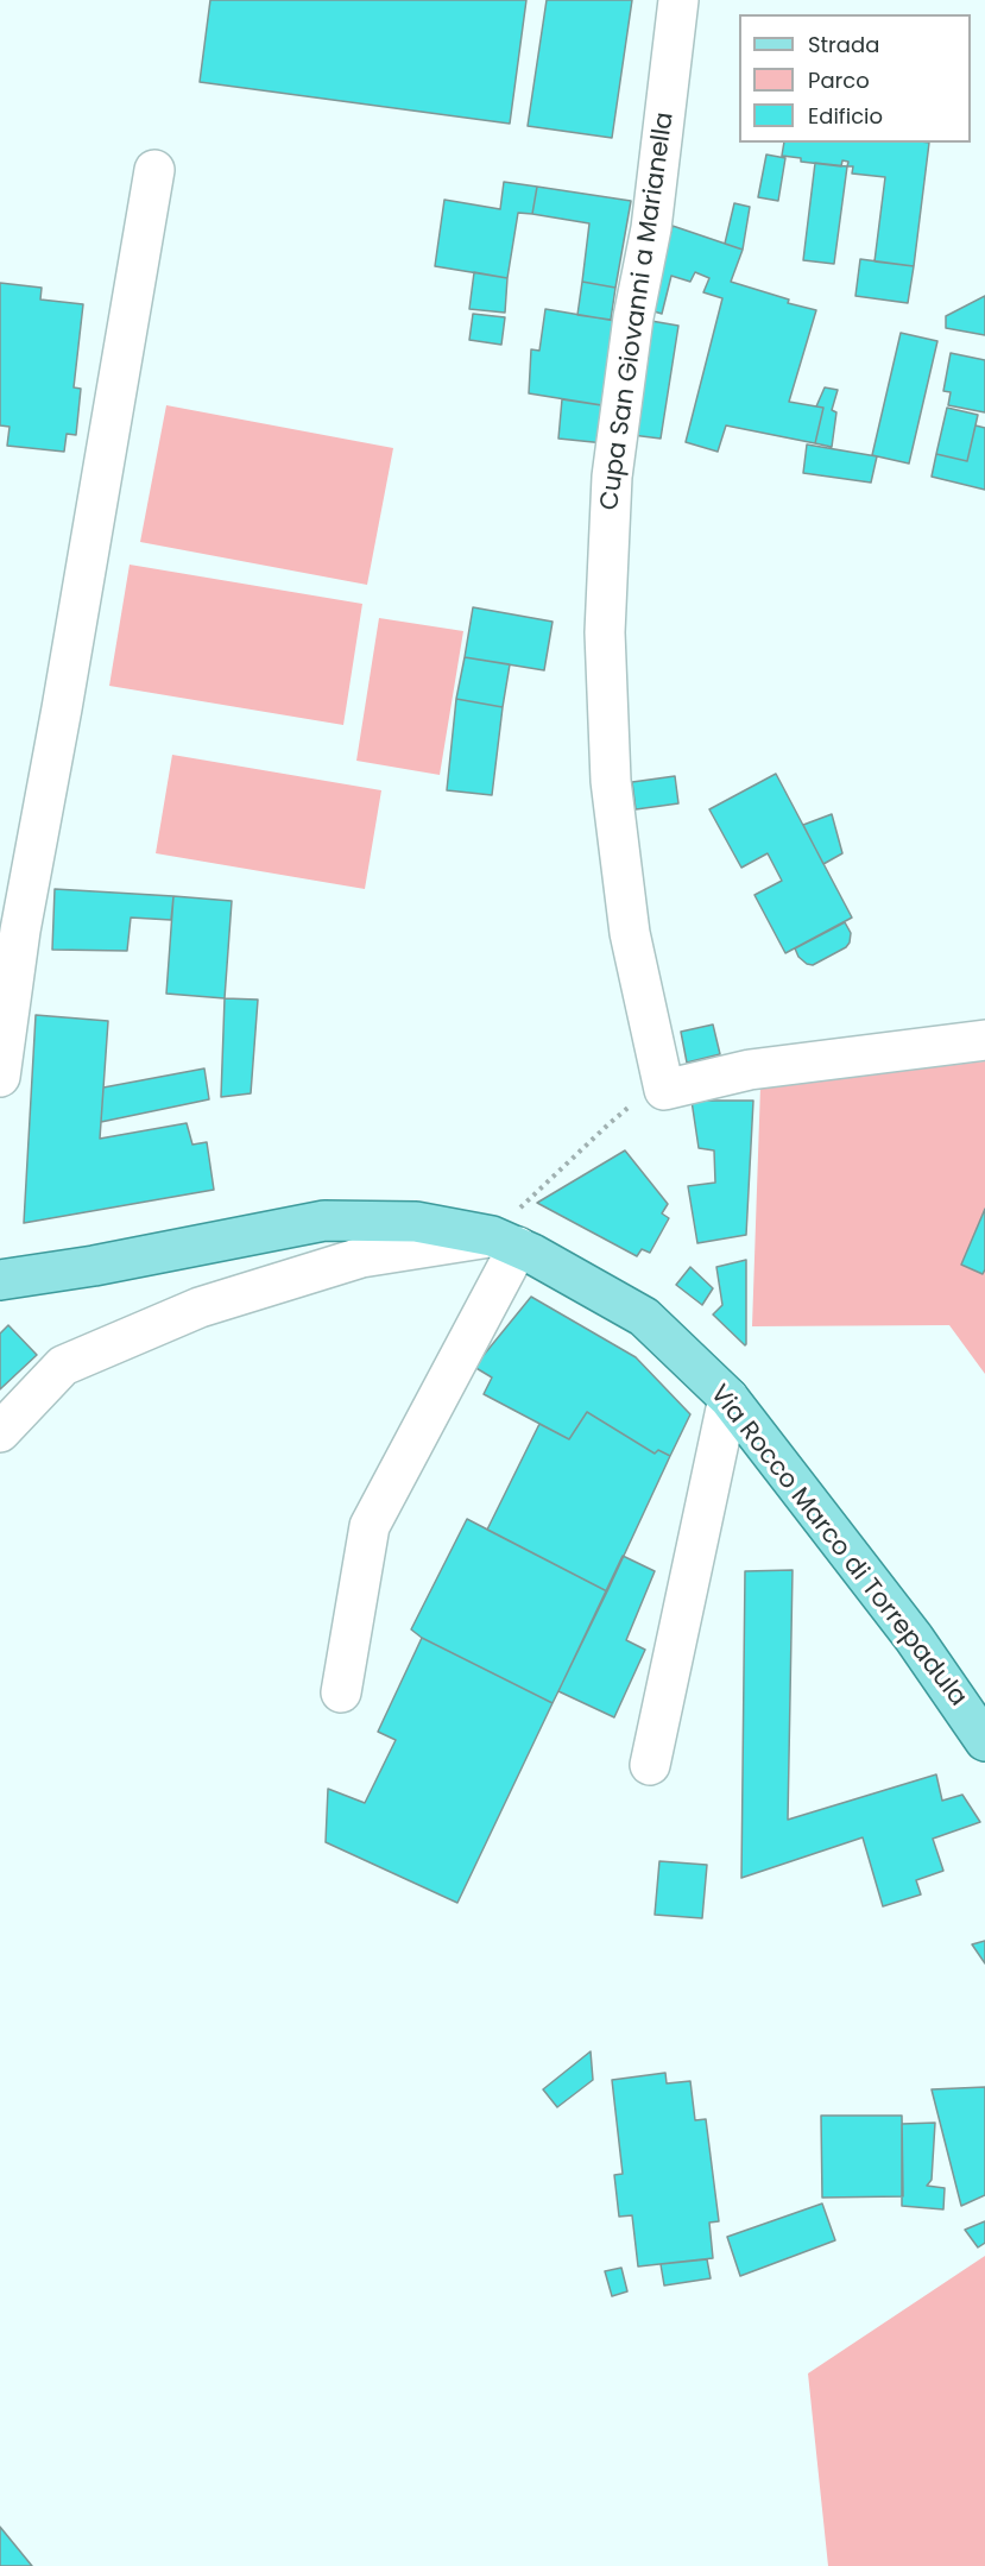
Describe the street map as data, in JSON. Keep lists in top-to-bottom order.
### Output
{
  "streets": {
    "main road": ["Via Rocco Marco di Torrepadula"],
    "street": ["Cupa San Giovanni a Marianella"]
  },
  "legend": ["Strada", "Parco", "Edificio"]
}
